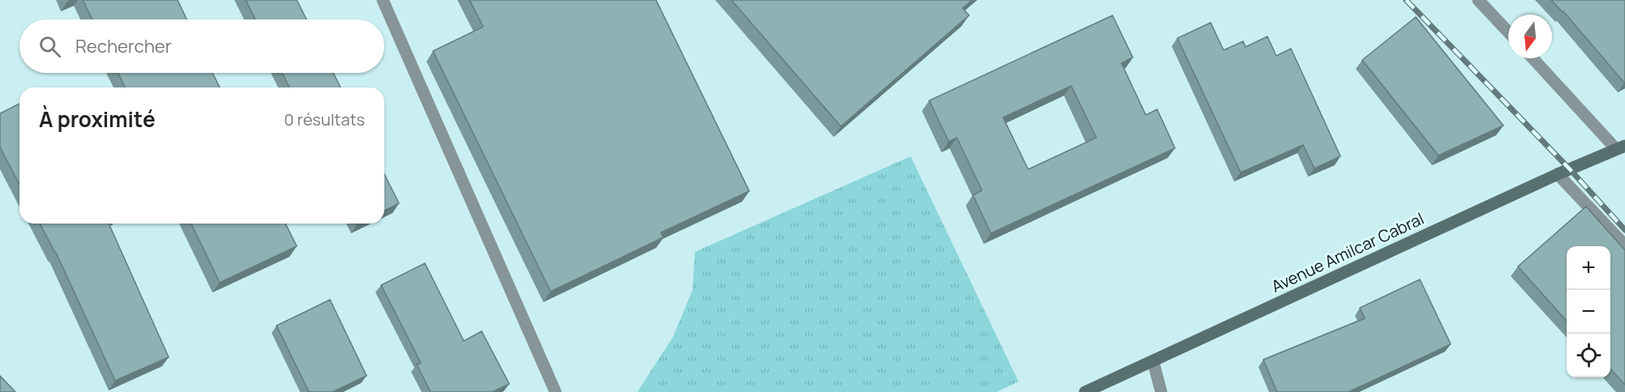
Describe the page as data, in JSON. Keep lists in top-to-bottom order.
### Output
{
  "streets": {
    "main road": ["Avenue Amilcar Cabral"]
  },
  "north": "bottom",
  "page": {
    "search": "Rechercher",
    "heading": ["À proximité", "0 résultats"],
    "map_buttons": ["+", "−"]
  }
}
